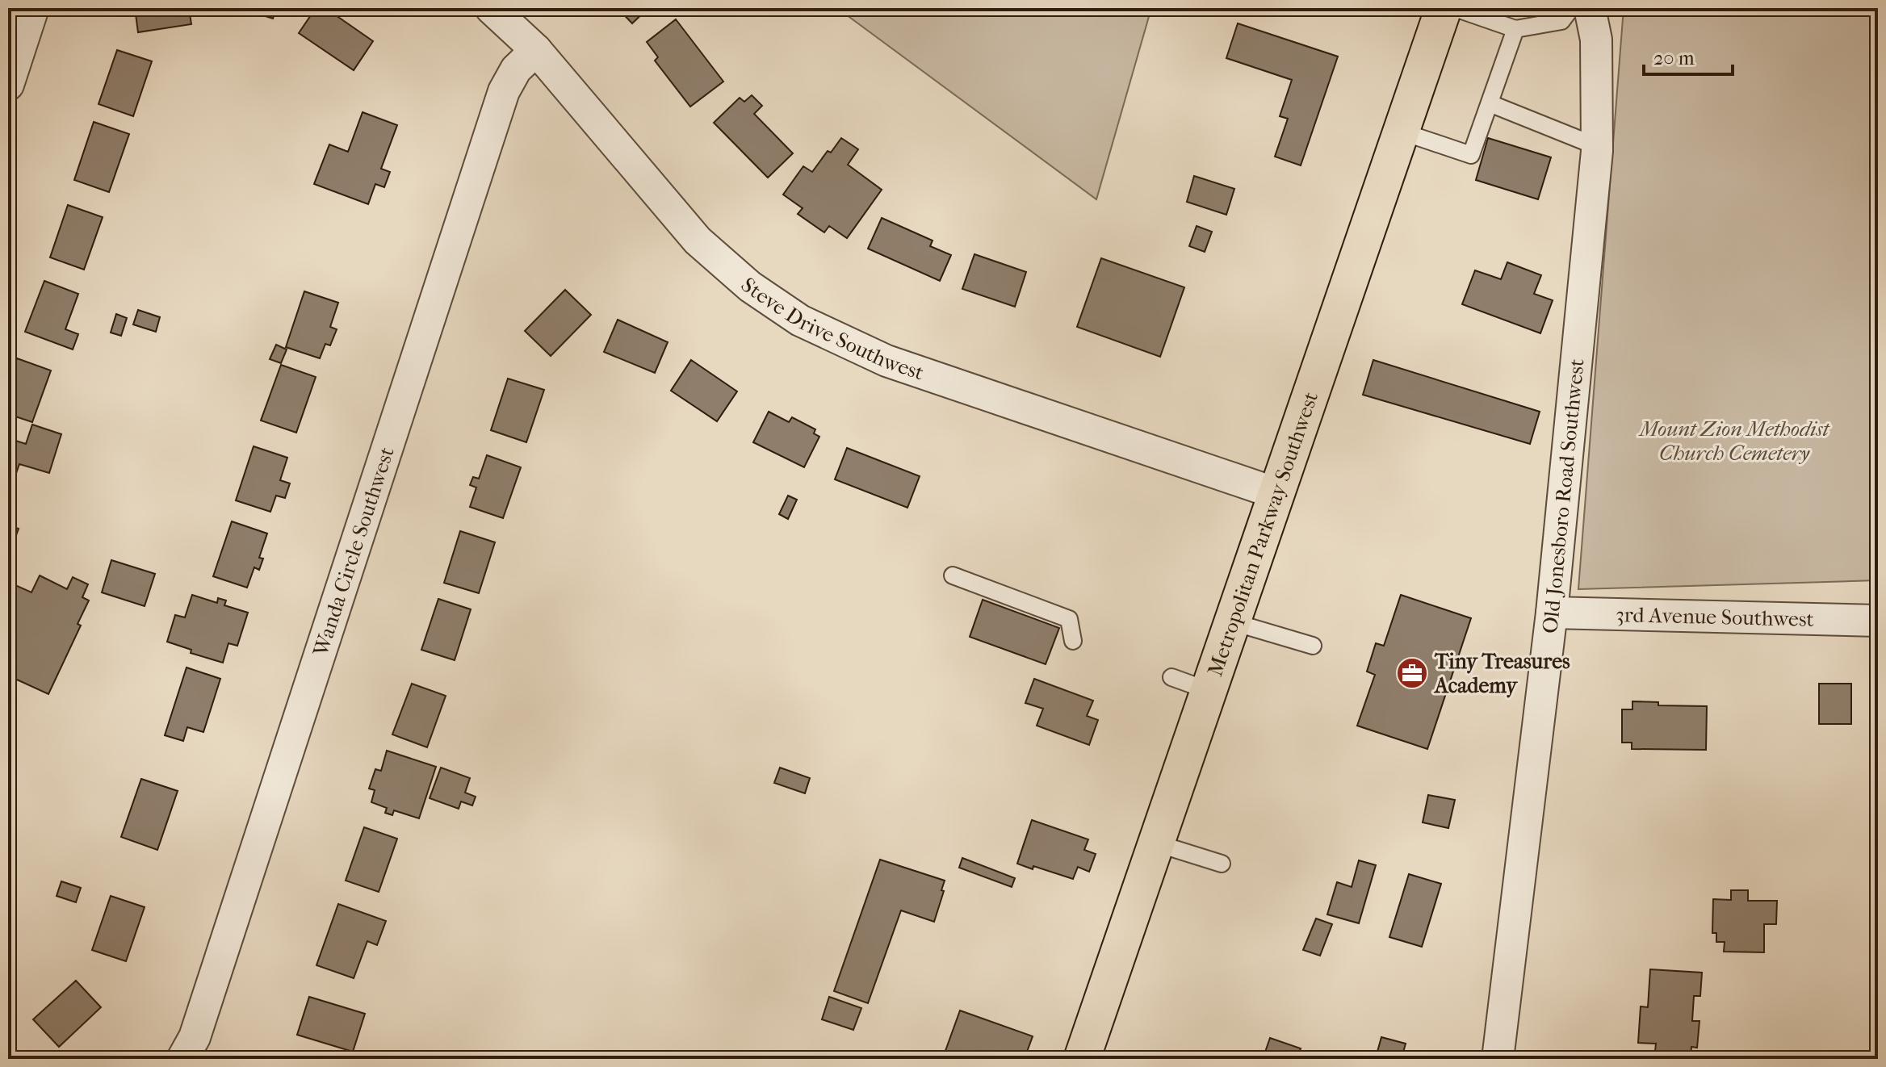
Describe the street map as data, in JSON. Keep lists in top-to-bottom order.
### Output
{
  "streets": {
    "main road": ["Metropolitan Parkway Southwest"],
    "street": [
      "Steve Drive Southwest",
      "Old Jonesboro Road Southwest",
      "Wanda Circle Southwest",
      "3rd Avenue Southwest"
    ]
  },
  "crossings": [
    ["Steve Drive Southwest", "Metropolitan Parkway Southwest"],
    ["Steve Drive Southwest", "Wanda Circle Southwest"],
    ["Old Jonesboro Road Southwest", "3rd Avenue Southwest"]
  ],
  "parks": ["Mount Zion Methodist Church Cemetery"],
  "places": {
    "office": ["Tiny Treasures Academy"]
  },
  "scale_bar": "20 m"
}
